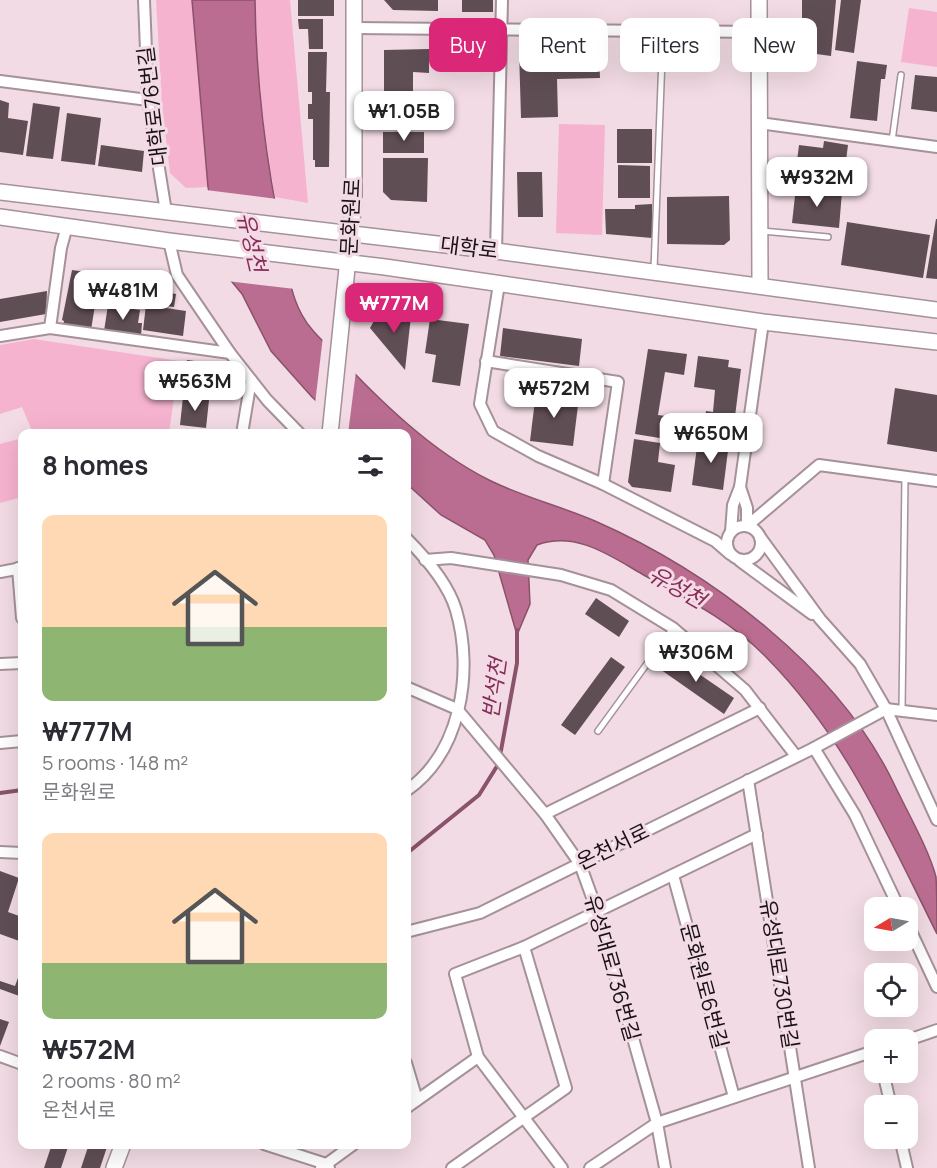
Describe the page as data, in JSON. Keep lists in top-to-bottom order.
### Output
{
  "streets": {
    "street": [
      "대학로76번길",
      "문화원로",
      "대학로",
      "온천서로",
      "유성대로736번길",
      "유성대로730번길",
      "문화원로6번길"
    ]
  },
  "crossings": [
    ["대학로76번길", "대학로"],
    ["문화원로", "대학로"],
    ["온천서로", "유성대로736번길"],
    ["온천서로", "유성대로730번길"]
  ],
  "water": ["유성천", "반석천"],
  "north": "left",
  "page": {
    "chip": [
      "Buy",
      "Rent",
      "Filters",
      "New"
    ],
    "price": [
      "₩1.05B",
      "₩932M",
      "₩481M",
      "₩777M",
      "₩563M",
      "₩572M",
      "₩650M",
      "₩306M"
    ],
    "heading": "8 homes",
    "list": [
      {
        "name": "₩777M",
        "note": "5 rooms · 148 m² · 문화원로"
      },
      {
        "name": "₩572M",
        "note": "2 rooms · 80 m² · 온천서로"
      }
    ],
    "map_buttons": ["+", "−"]
  }
}
